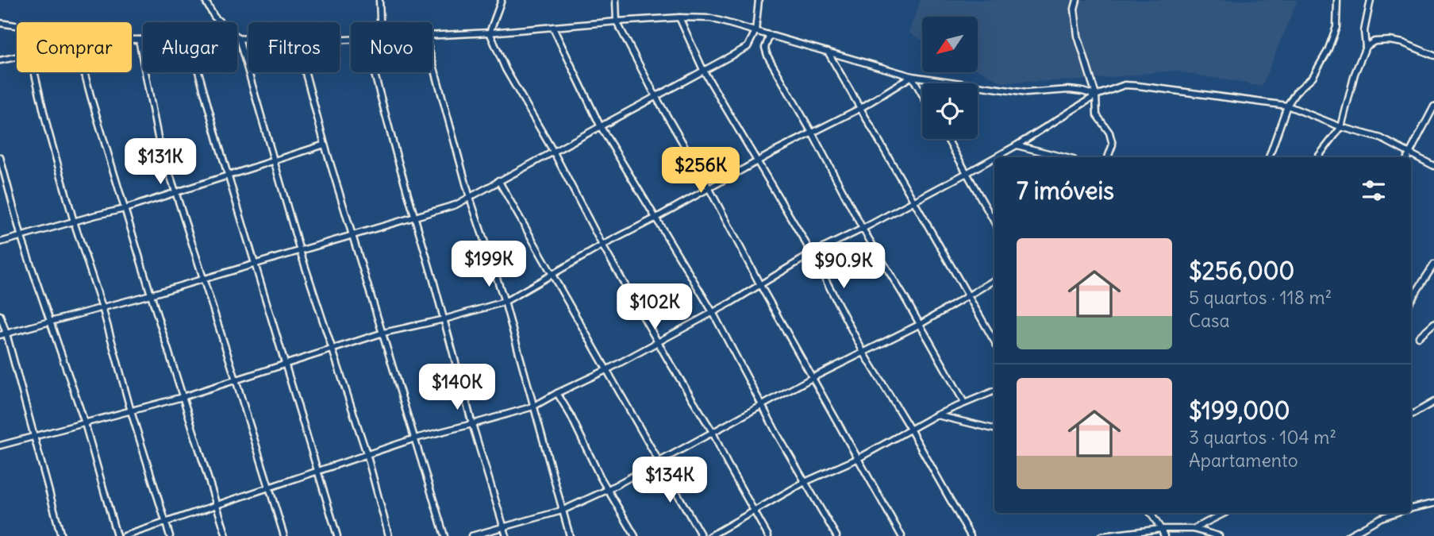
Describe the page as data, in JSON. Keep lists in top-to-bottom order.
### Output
{
  "north": "bottom left",
  "page": {
    "chip": [
      "Comprar",
      "Alugar",
      "Filtros",
      "Novo"
    ],
    "price": [
      "$131K",
      "$256K",
      "$199K",
      "$90.9K",
      "$102K",
      "$140K",
      "$134K"
    ],
    "heading": "7 imóveis",
    "list": [
      {
        "name": "$256,000",
        "note": "5 quartos · 118 m² · Casa"
      },
      {
        "name": "$199,000",
        "note": "3 quartos · 104 m² · Apartamento"
      }
    ]
  }
}
